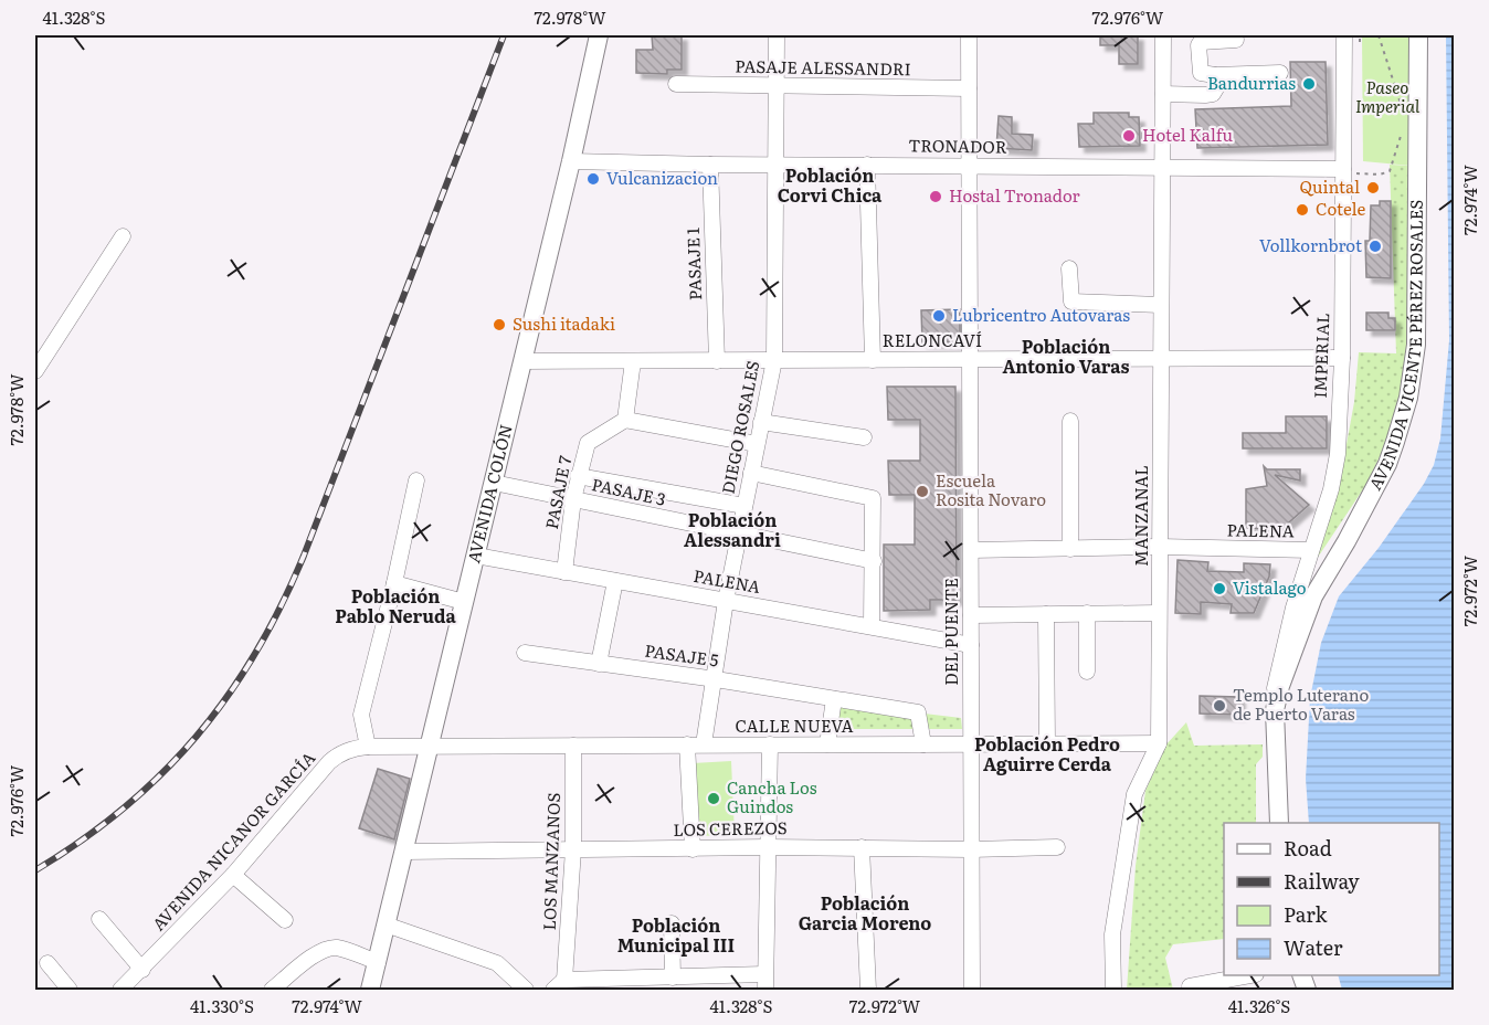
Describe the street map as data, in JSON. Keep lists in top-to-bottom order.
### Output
{
  "streets": {
    "main road": ["AVENIDA VICENTE PÉREZ ROSALES", "AVENIDA COLÓN"],
    "street": [
      "PASAJE ALESSANDRI",
      "TRONADOR",
      "PASAJE 1",
      "RELONCAVÍ",
      "IMPERIAL",
      "DIEGO ROSALES",
      "PASAJE 7",
      "PASAJE 3",
      "MANZANAL",
      "PALENA",
      "DEL PUENTE",
      "PASAJE 5",
      "CALLE NUEVA",
      "LOS CEREZOS",
      "AVENIDA NICANOR GARCÍA",
      "LOS MANZANOS"
    ]
  },
  "crossings": [
    ["PASAJE ALESSANDRI", "DIEGO ROSALES"],
    ["PASAJE ALESSANDRI", "DEL PUENTE"],
    ["TRONADOR", "PASAJE 1"],
    ["TRONADOR", "IMPERIAL"],
    ["TRONADOR", "DIEGO ROSALES"],
    ["TRONADOR", "AVENIDA COLÓN"],
    ["TRONADOR", "MANZANAL"],
    ["TRONADOR", "DEL PUENTE"],
    ["PASAJE 1", "RELONCAVÍ"],
    ["RELONCAVÍ", "IMPERIAL"],
    ["RELONCAVÍ", "DIEGO ROSALES"],
    ["RELONCAVÍ", "AVENIDA COLÓN"],
    ["RELONCAVÍ", "MANZANAL"],
    ["RELONCAVÍ", "DEL PUENTE"],
    ["AVENIDA VICENTE PÉREZ ROSALES", "IMPERIAL"],
    ["IMPERIAL", "PALENA"],
    ["DIEGO ROSALES", "PASAJE 3"],
    ["DIEGO ROSALES", "PALENA"],
    ["DIEGO ROSALES", "PASAJE 5"],
    ["DIEGO ROSALES", "CALLE NUEVA"],
    ["PASAJE 7", "PASAJE 3"],
    ["PASAJE 7", "PALENA"],
    ["PASAJE 3", "AVENIDA COLÓN"],
    ["AVENIDA COLÓN", "PALENA"],
    ["AVENIDA COLÓN", "CALLE NUEVA"],
    ["AVENIDA COLÓN", "LOS CEREZOS"],
    ["AVENIDA COLÓN", "AVENIDA NICANOR GARCÍA"],
    ["MANZANAL", "PALENA"],
    ["MANZANAL", "CALLE NUEVA"],
    ["PALENA", "DEL PUENTE"],
    ["DEL PUENTE", "CALLE NUEVA"],
    ["DEL PUENTE", "LOS CEREZOS"],
    ["PASAJE 5", "CALLE NUEVA"],
    ["CALLE NUEVA", "AVENIDA NICANOR GARCÍA"],
    ["CALLE NUEVA", "LOS MANZANOS"],
    ["LOS CEREZOS", "LOS MANZANOS"]
  ],
  "districts": [
    "Población Corvi Chica",
    "Población Antonio Varas",
    "Población Alessandri",
    "Población Pablo Neruda",
    "Población Pedro Aguirre Cerda",
    "Población Garcia Moreno",
    "Población Municipal III"
  ],
  "parks": ["Paseo Imperial"],
  "places": [
    "Bandurrias",
    "Hotel Kalfu",
    "Vulcanizacion",
    "Quintal",
    "Hostal Tronador",
    "Cotele",
    "Vollkornbrot",
    "Lubricentro Autovaras",
    "Sushi itadaki",
    "Escuela Rosita Novaro",
    "Vistalago",
    "Templo Luterano de Puerto Varas",
    "Cancha Los Guindos"
  ],
  "legend": [
    "Road",
    "Railway",
    "Park",
    "Water"
  ],
  "coordinates": [
    "41.328°S",
    "72.978°W",
    "72.976°W",
    "72.974°W",
    "72.972°W",
    "41.330°S",
    "41.326°S"
  ]
}
